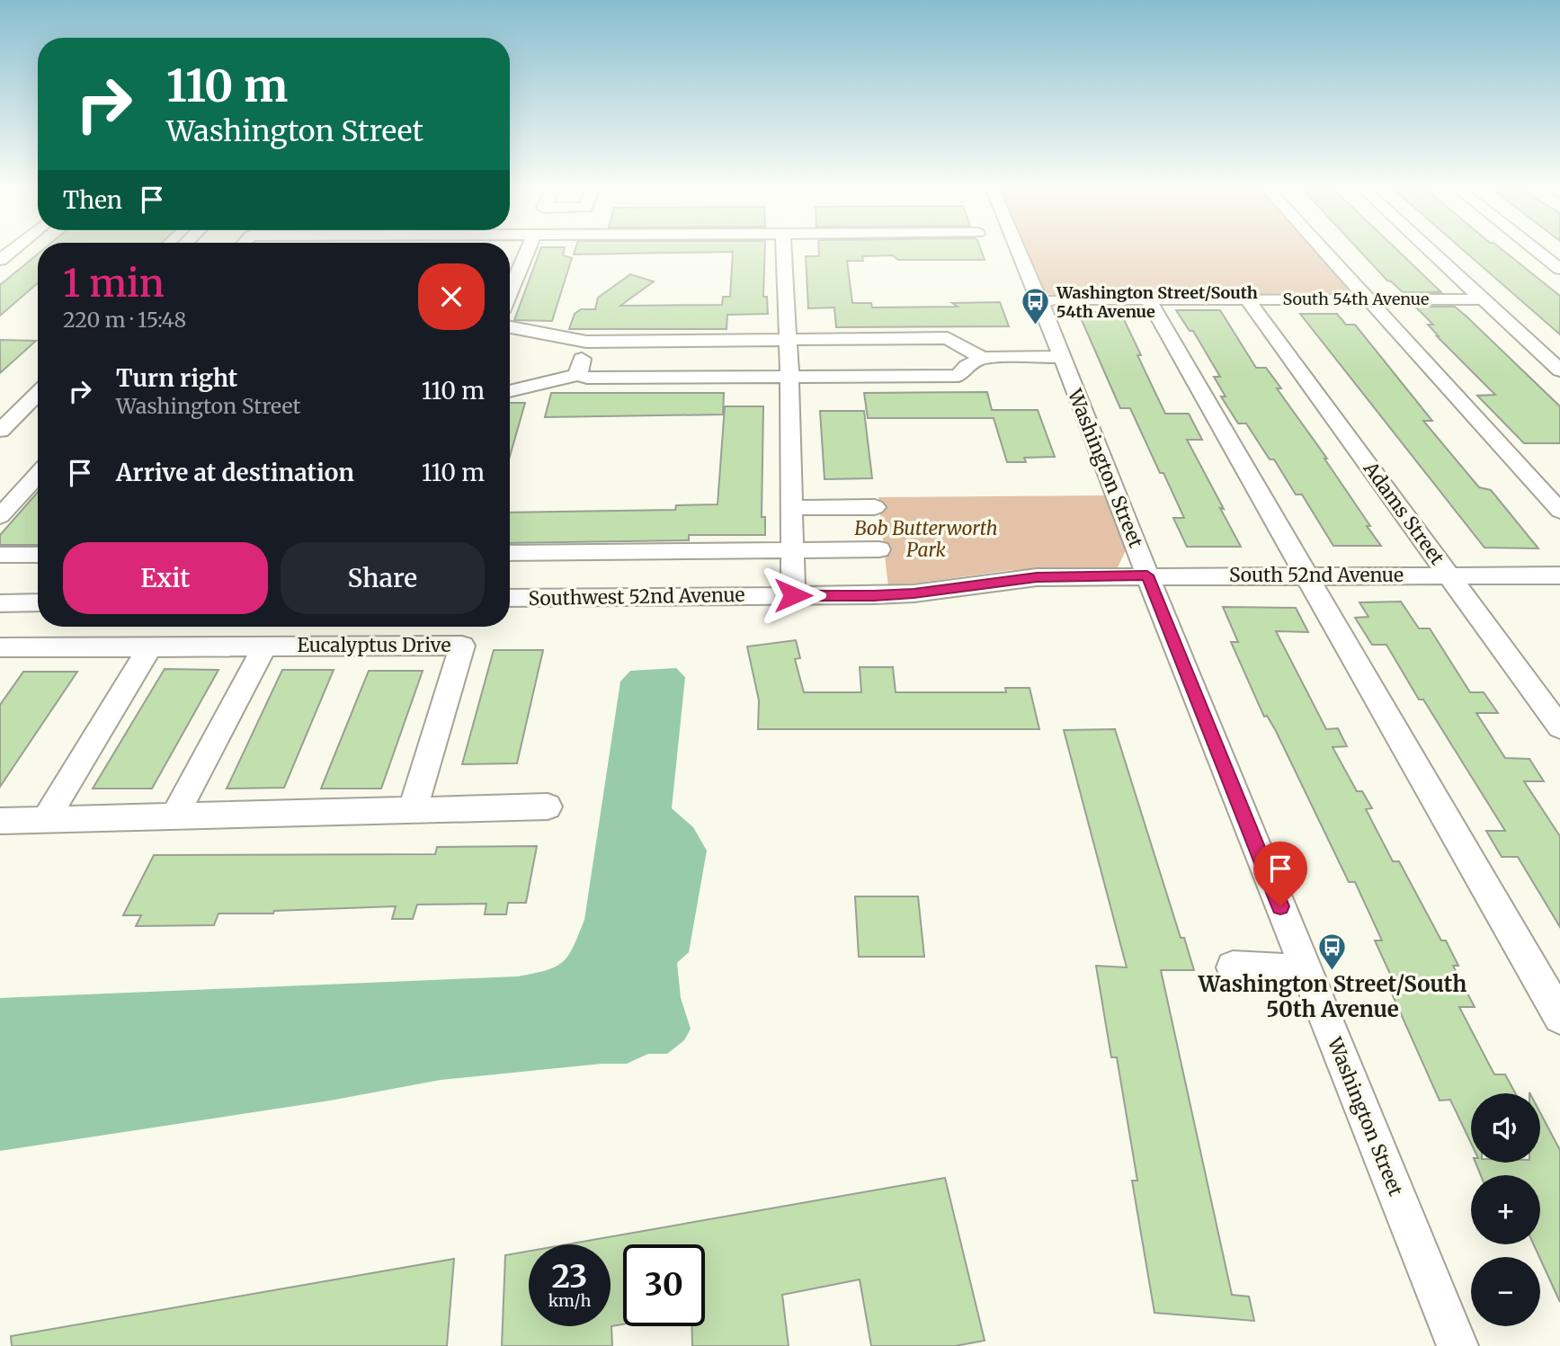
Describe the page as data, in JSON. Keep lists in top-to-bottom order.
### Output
{
  "streets": {
    "street": [
      "South 54th Avenue",
      "Washington Street",
      "Adams Street",
      "South 52nd Avenue",
      "Southwest 52nd Avenue",
      "Eucalyptus Drive"
    ]
  },
  "crossings": [
    ["South 54th Avenue", "Washington Street"],
    ["South 54th Avenue", "Adams Street"],
    ["Washington Street", "South 52nd Avenue"],
    ["Washington Street", "Southwest 52nd Avenue"],
    ["Adams Street", "South 52nd Avenue"],
    ["South 52nd Avenue", "Southwest 52nd Avenue"]
  ],
  "parks": ["Bob Butterworth Park"],
  "places": {
    "bus stop": ["Washington Street/South 54th Avenue", "Washington Street/South 50th Avenue"]
  },
  "page": {
    "turn": ["110 m", "Washington Street"],
    "then": "Then",
    "heading": ["1 min", "220 m · 15:48"],
    "list": [
      {
        "name": "Turn right",
        "note": "Washington Street",
        "value": "110 m"
      },
      {
        "name": "Arrive at destination",
        "value": "110 m"
      }
    ],
    "buttons": ["Exit", "Share"],
    "map_buttons": ["+", "−"],
    "speed": "23 km/h",
    "limit": "30"
  }
}
